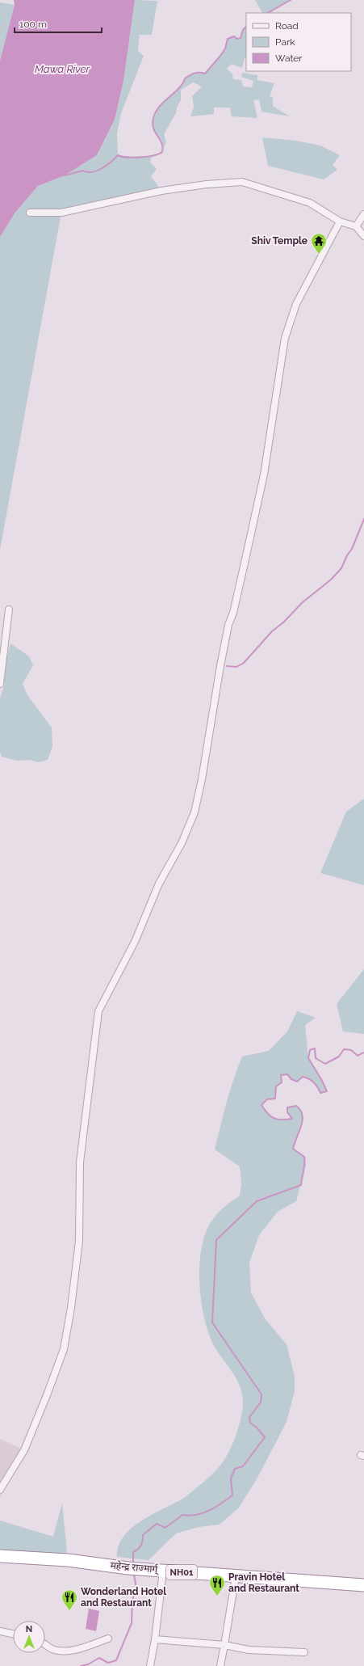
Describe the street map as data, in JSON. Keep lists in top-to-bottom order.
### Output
{
  "streets": {
    "highway": ["महेन्द्र राज्मार्ग्", "NH01"]
  },
  "water": ["Mawa River"],
  "places": {
    "temple": ["Shiv Temple"],
    "restaurant": ["Pravin Hotel and Restaurant", "Wonderland Hotel and Restaurant"]
  },
  "legend": ["Road", "Park", "Water"],
  "scale_bar": "100 m",
  "north": "top"
}
